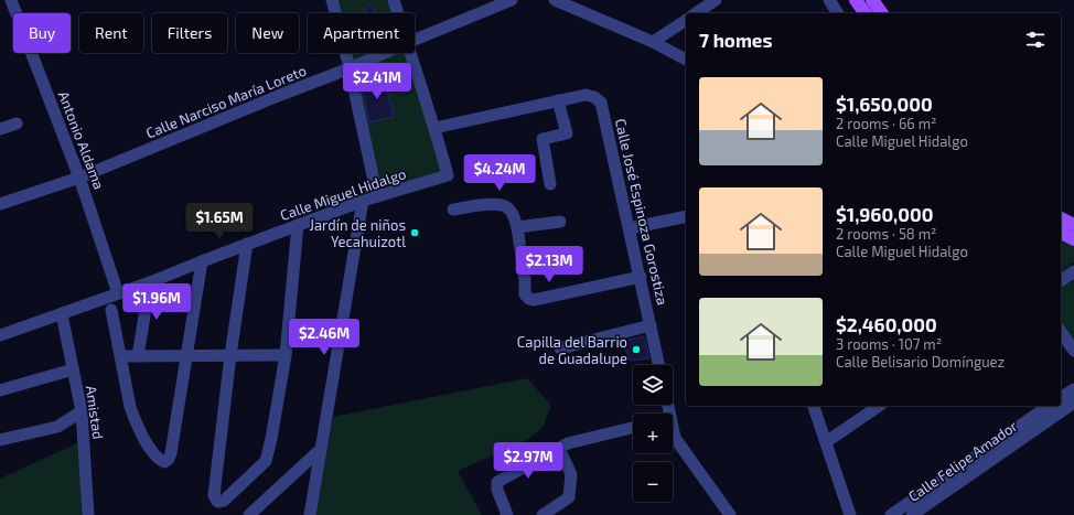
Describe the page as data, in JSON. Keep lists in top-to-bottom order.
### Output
{
  "streets": {
    "street": [
      "Calle Narciso María Loreto",
      "Antonio Aldama",
      "Calle Miguel Hidalgo",
      "Calle José Espinoza Gorostiza",
      "Amistad",
      "Calle Felipe Amador"
    ]
  },
  "crossings": [
    ["Calle Narciso María Loreto", "Antonio Aldama"],
    ["Antonio Aldama", "Calle Miguel Hidalgo"],
    ["Calle Miguel Hidalgo", "Calle José Espinoza Gorostiza"],
    ["Calle Miguel Hidalgo", "Amistad"]
  ],
  "places": ["Jardín de niños Yecahuizotl", "Capilla del Barrio de Guadalupe"],
  "page": {
    "chip": [
      "Buy",
      "Rent",
      "Filters",
      "New",
      "Apartment"
    ],
    "heading": "7 homes",
    "price": [
      "$2.41M",
      "$4.24M",
      "$1.65M",
      "$2.13M",
      "$1.96M",
      "$2.46M",
      "$2.97M"
    ],
    "list": [
      {
        "name": "$1,650,000",
        "note": "2 rooms · 66 m² · Calle Miguel Hidalgo"
      },
      {
        "name": "$1,960,000",
        "note": "2 rooms · 58 m² · Calle Miguel Hidalgo"
      },
      {
        "name": "$2,460,000",
        "note": "3 rooms · 107 m² · Calle Belisario Domínguez"
      }
    ],
    "map_buttons": ["+", "−"]
  }
}
